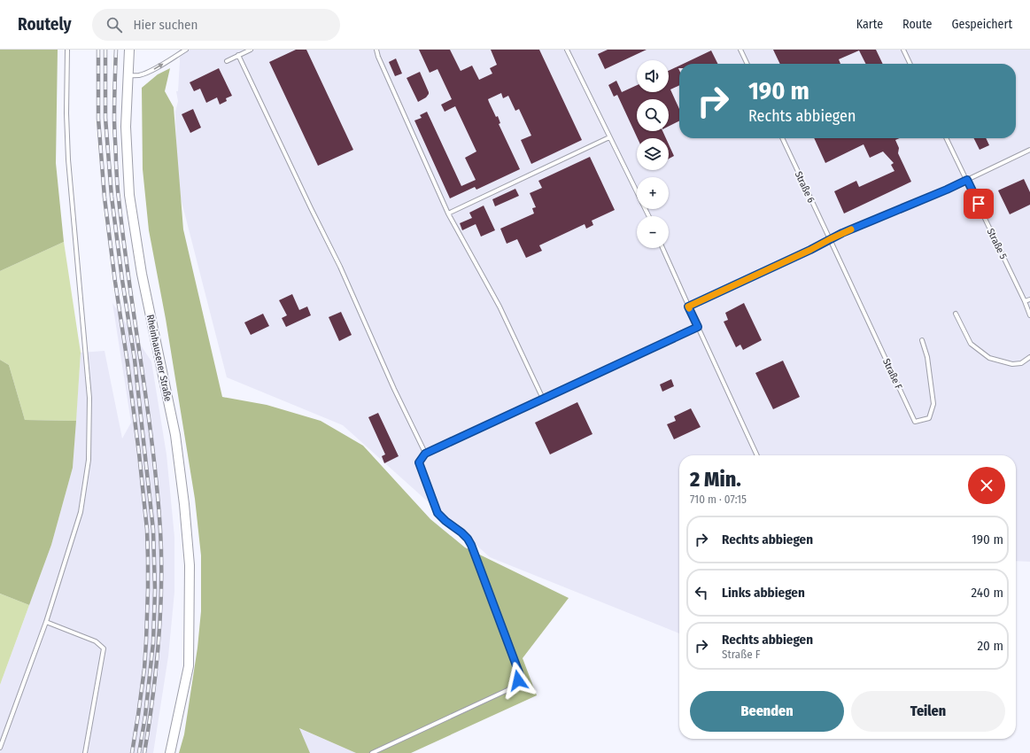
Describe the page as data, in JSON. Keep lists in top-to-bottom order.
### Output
{
  "streets": {
    "street": ["Rheinhausener Straße"],
    "lane": ["Straße 6", "Straße 5", "Straße F"]
  },
  "crossings": [
    ["Straße 6", "Straße F"]
  ],
  "page": {
    "header": "Routely",
    "search": "Hier suchen",
    "nav": ["Karte", "Route", "Gespeichert"],
    "map_buttons": ["+", "−"],
    "turn": ["190 m", "Rechts abbiegen"],
    "heading": ["2 Min.", "710 m · 07:15"],
    "list": [
      {
        "name": "Rechts abbiegen",
        "value": "190 m"
      },
      {
        "name": "Links abbiegen",
        "value": "240 m"
      },
      {
        "name": "Rechts abbiegen",
        "note": "Straße F",
        "value": "20 m"
      }
    ],
    "buttons": ["Beenden", "Teilen"]
  }
}
